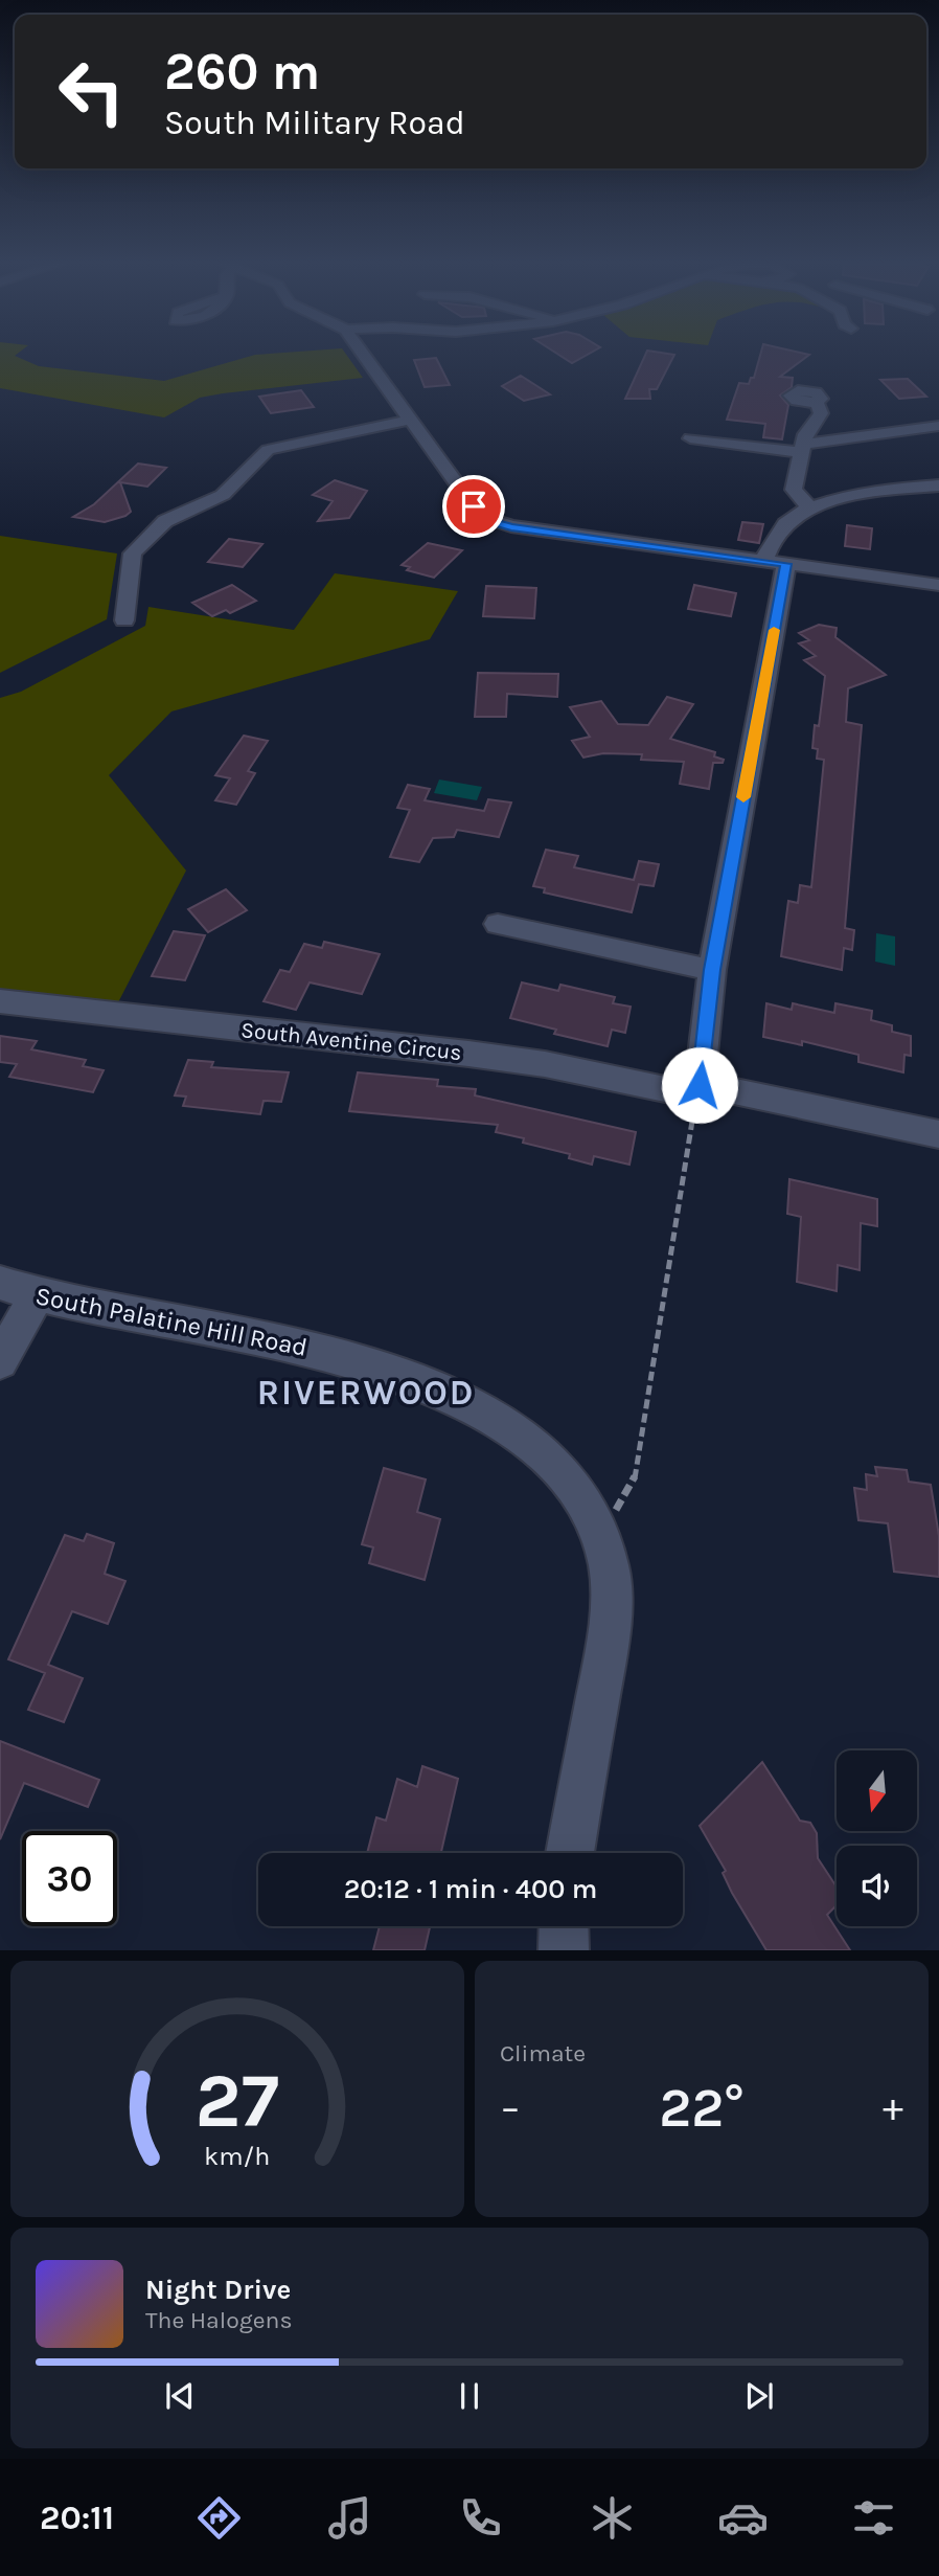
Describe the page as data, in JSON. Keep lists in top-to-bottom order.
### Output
{
  "streets": {
    "street": ["South Aventine Circus", "South Palatine Hill Road"]
  },
  "districts": ["RIVERWOOD"],
  "north": "bottom",
  "page": {
    "turn": ["260 m", "South Military Road"],
    "limit": "30",
    "trip": "20:12 · 1 min · 400 m",
    "tile": "Climate",
    "heat": ["−", "22°", "+"],
    "song": ["Night Drive", "The Halogens"],
    "tabs": "20:11",
    "gauge": ["27", "km/h"]
  }
}
